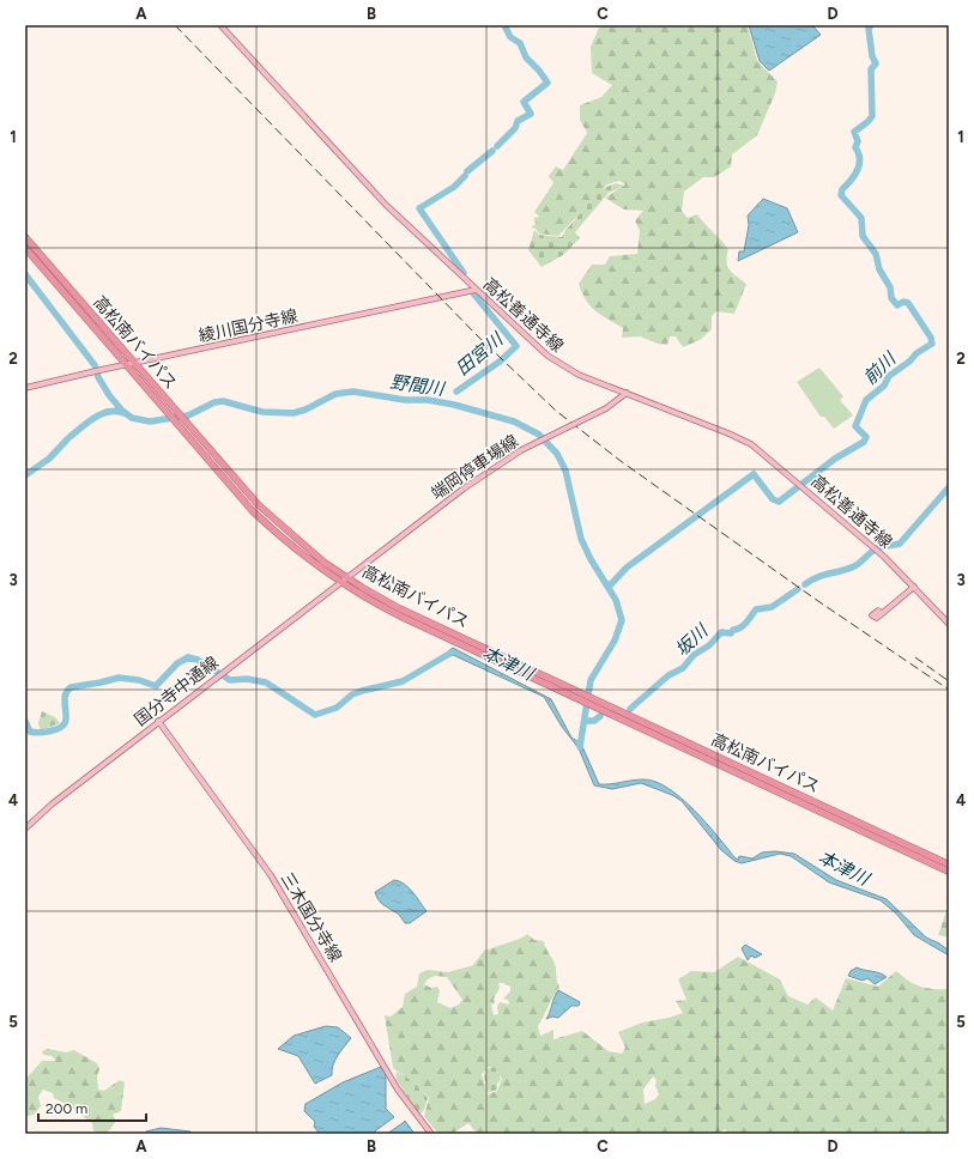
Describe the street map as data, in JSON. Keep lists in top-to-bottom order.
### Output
{
  "streets": {
    "highway": ["高松南バイパス"],
    "main road": [
      "高松善通寺線",
      "綾川国分寺線",
      "端岡停車場線",
      "国分寺中通線",
      "三木国分寺線"
    ]
  },
  "crossings": [
    ["高松善通寺線", "綾川国分寺線"],
    ["高松善通寺線", "端岡停車場線"],
    ["綾川国分寺線", "高松南バイパス"],
    ["高松南バイパス", "端岡停車場線"],
    ["高松南バイパス", "国分寺中通線"],
    ["端岡停車場線", "国分寺中通線"],
    ["国分寺中通線", "三木国分寺線"]
  ],
  "water": [
    "田宮川",
    "前川",
    "野間川",
    "坂川",
    "本津川"
  ],
  "scale_bar": "200 m",
  "grid": {
    "columns": [
      "A",
      "B",
      "C",
      "D"
    ],
    "rows": [
      "1",
      "2",
      "3",
      "4",
      "5"
    ]
  }
}
